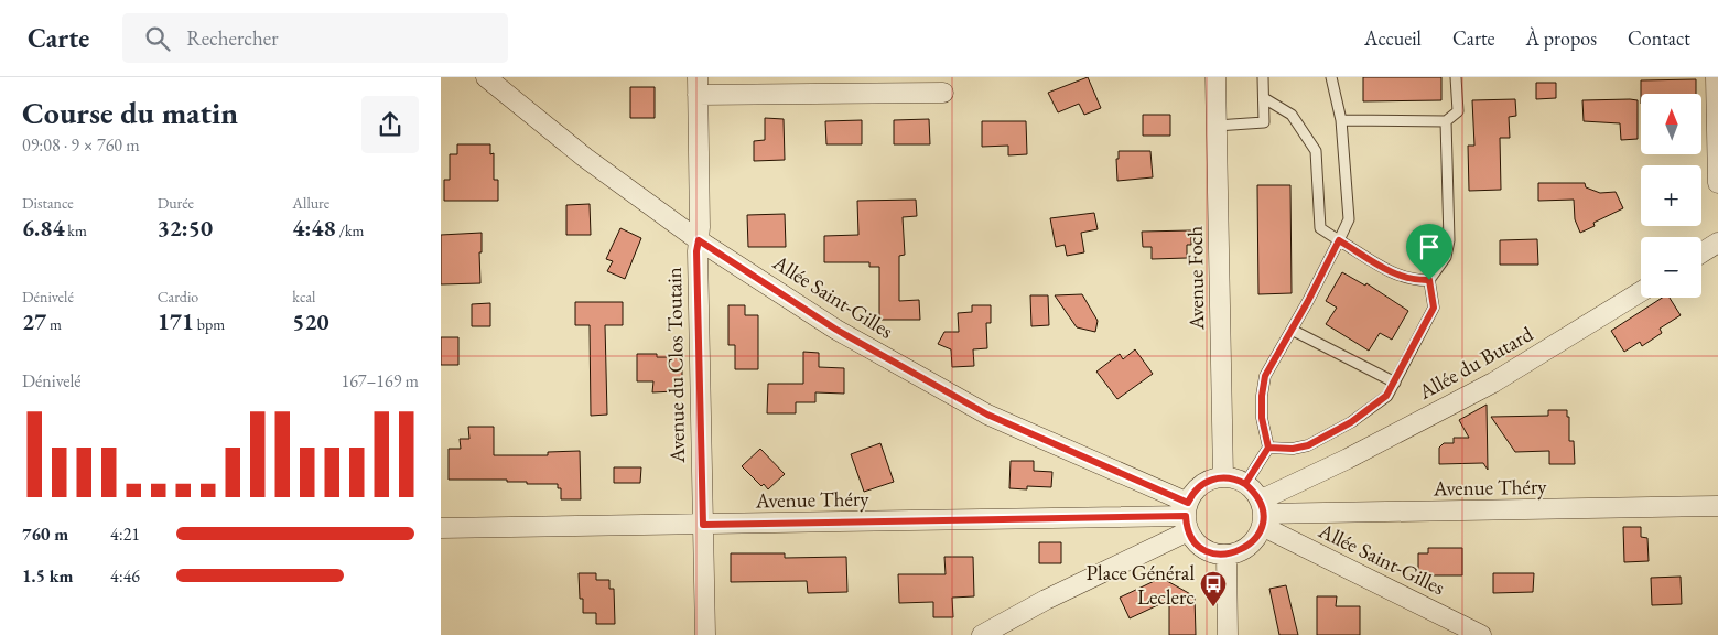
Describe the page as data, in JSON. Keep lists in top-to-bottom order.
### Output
{
  "streets": {
    "street": [
      "Avenue Foch",
      "Allée Saint-Gilles",
      "Allée du Butard",
      "Avenue du Clos Toutain",
      "Avenue Théry"
    ]
  },
  "crossings": [
    ["Avenue Foch", "Allée Saint-Gilles"],
    ["Avenue Foch", "Allée du Butard"],
    ["Avenue Foch", "Avenue Théry"],
    ["Allée Saint-Gilles", "Allée du Butard"],
    ["Allée Saint-Gilles", "Avenue du Clos Toutain"],
    ["Allée Saint-Gilles", "Avenue Théry"],
    ["Allée du Butard", "Avenue Théry"],
    ["Avenue du Clos Toutain", "Avenue Théry"]
  ],
  "places": {
    "bus stop": ["Place Général Leclerc"]
  },
  "north": "top",
  "page": {
    "header": "Carte",
    "search": "Rechercher",
    "nav": [
      "Accueil",
      "Carte",
      "À propos",
      "Contact"
    ],
    "heading": ["Course du matin", "09:08 · 9 × 760 m"],
    "map_buttons": ["+", "−"],
    "stats": [
      ["Distance", "6.84 km"],
      ["Durée", "32:50"],
      ["Allure", "4:48 /km"],
      ["Dénivelé", "27 m"],
      ["Cardio", "171 bpm"],
      ["kcal", "520"]
    ],
    "chart": ["Dénivelé", "167–169 m"],
    "list": [
      {
        "name": "760 m",
        "note": "4:21"
      },
      {
        "name": "1.5 km",
        "note": "4:46"
      }
    ]
  }
}
